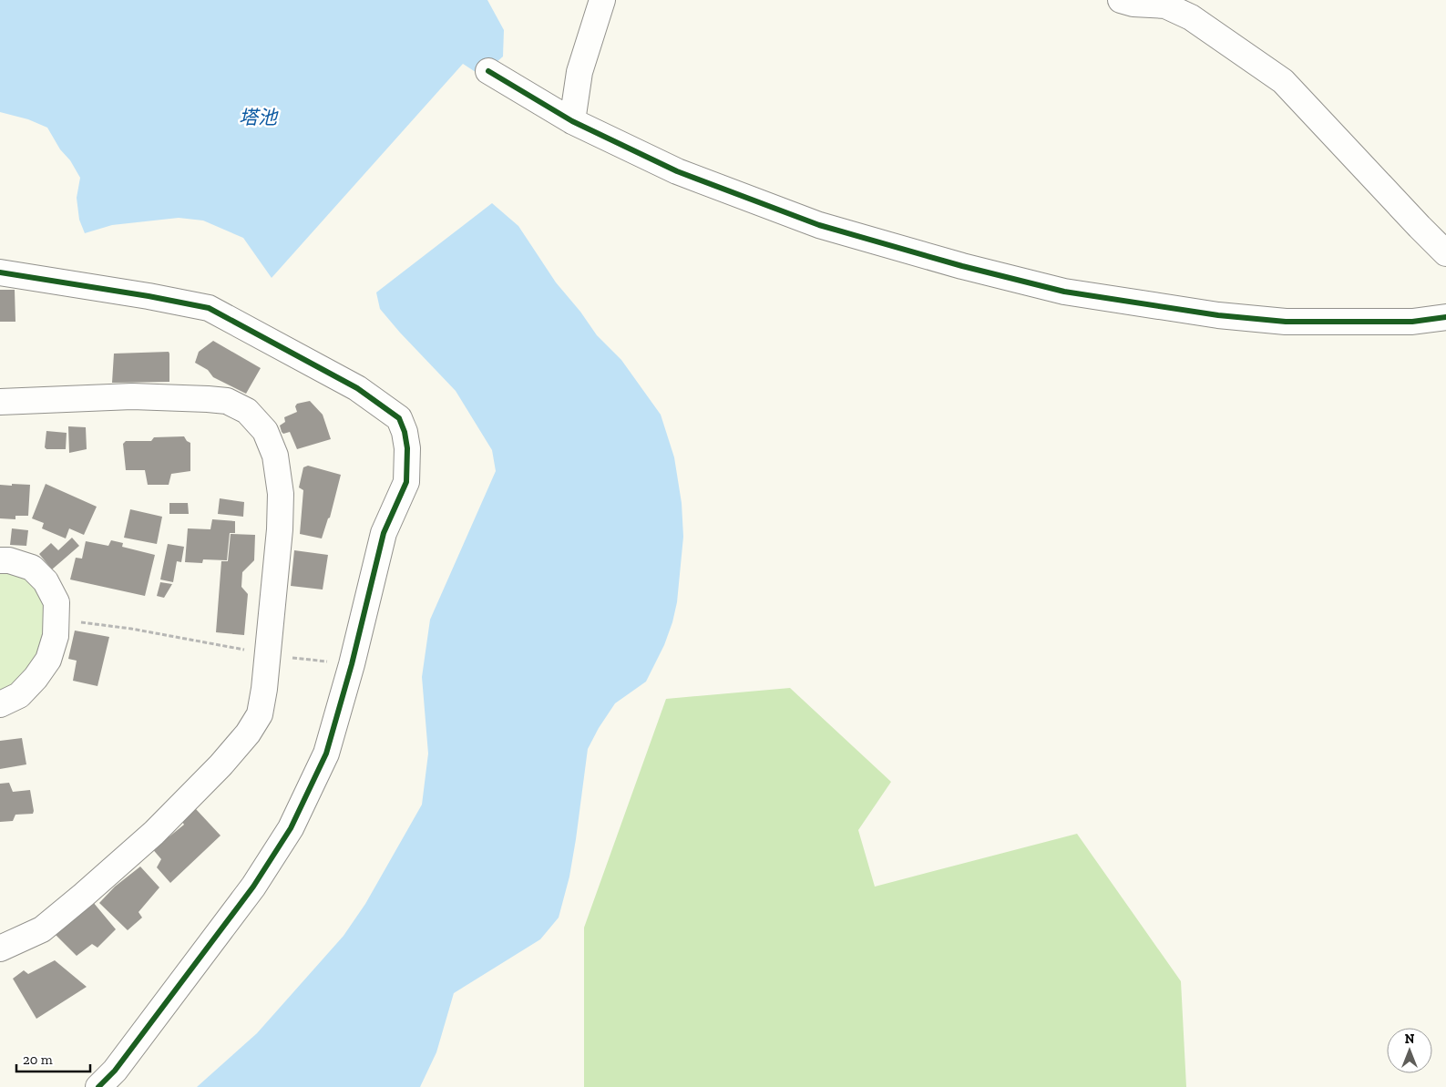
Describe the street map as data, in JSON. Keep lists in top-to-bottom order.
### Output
{
  "water": ["塔池"],
  "scale_bar": "20 m",
  "north": "top"
}
